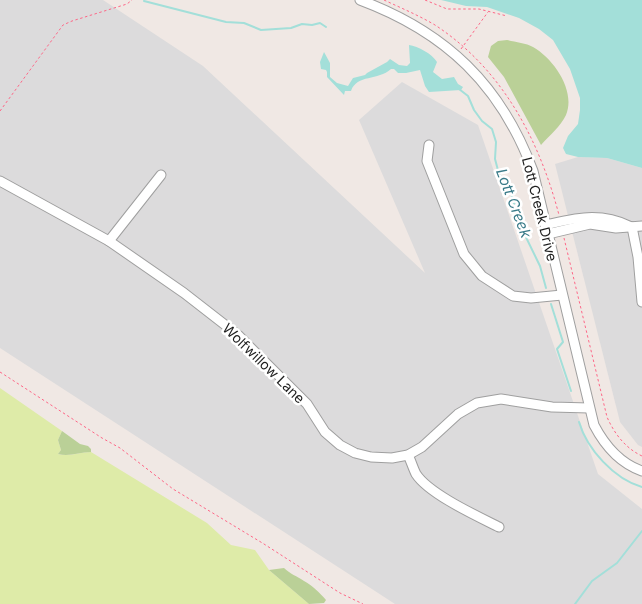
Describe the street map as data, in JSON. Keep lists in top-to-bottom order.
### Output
{
  "streets": {
    "street": ["Lott Creek Drive", "Wolfwillow Lane"]
  },
  "crossings": [
    ["Lott Creek Drive", "Wolfwillow Lane"]
  ],
  "water": ["Lott Creek"]
}
